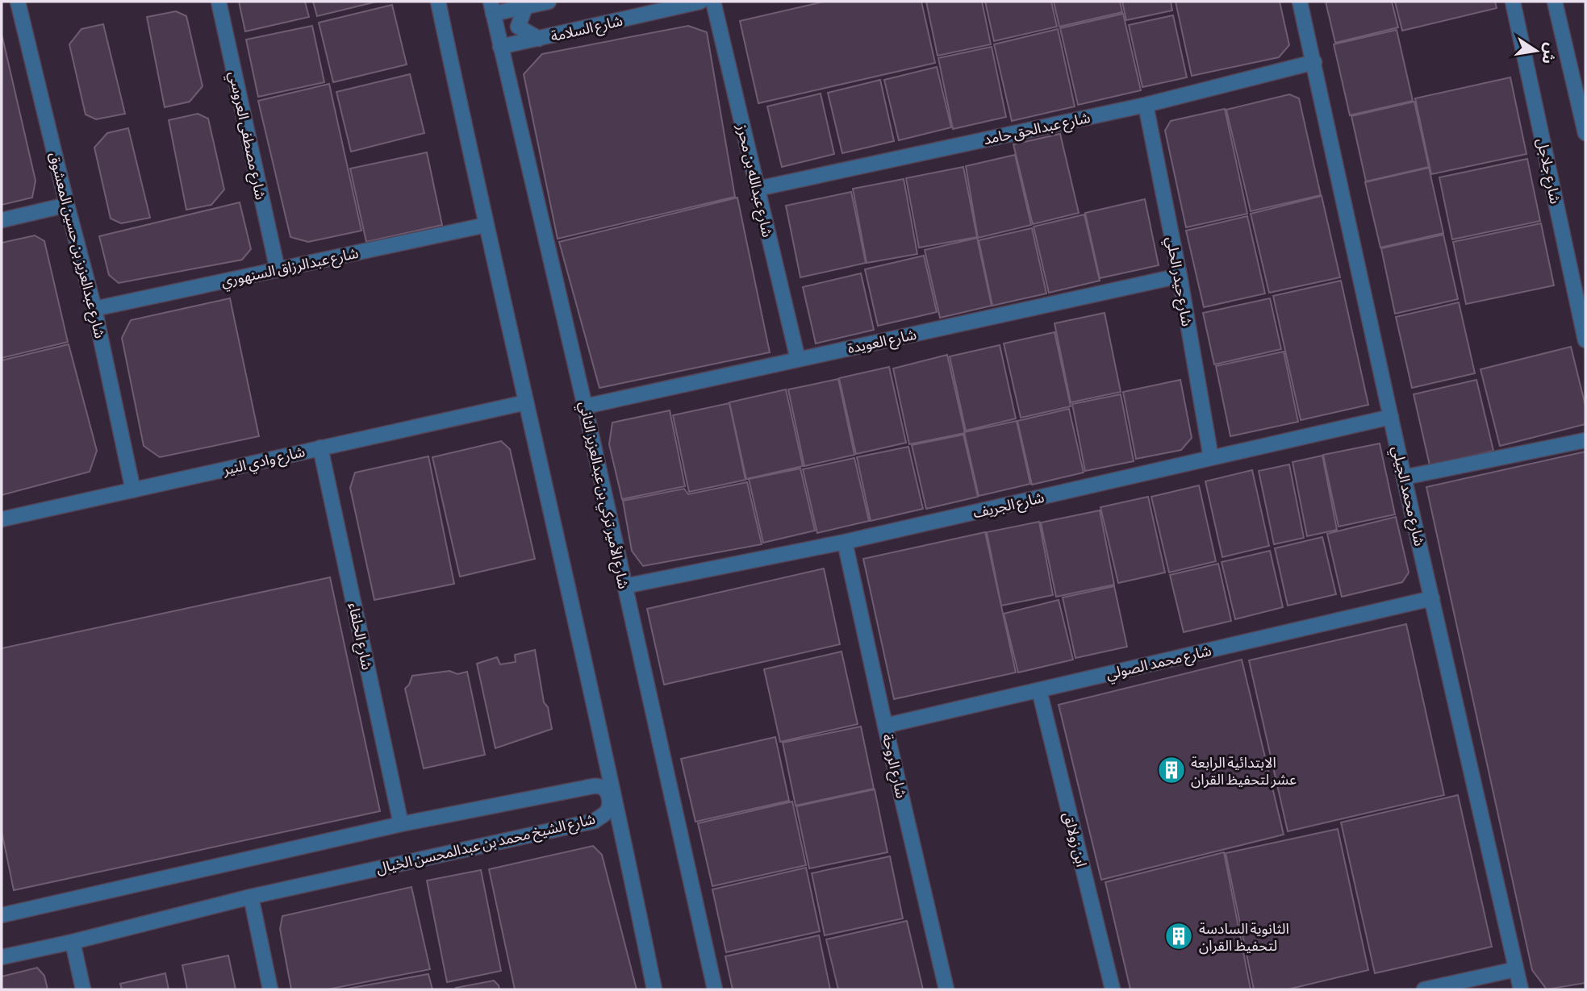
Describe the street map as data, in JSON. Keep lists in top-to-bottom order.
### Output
{
  "streets": {
    "street": [
      "شارع السلامة",
      "شارع عبدالحق حامد",
      "شارع مصطفى العروسي",
      "شارع جلاجل",
      "شارع عبدالله بن محرز",
      "شارع عبدالعزيز بن حسين المعشوق",
      "شارع عبدالرزاق السنهوري",
      "شارع حيدر الحلي",
      "شارع العويدة",
      "شارع وادي النير",
      "شارع الأمير تركي بن عبدالعزيز الثاني",
      "شارع محمد الجيلي",
      "شارع الجريف",
      "شارع الحلقاء",
      "شارع محمد الصولي",
      "شارع الروحة",
      "ابن زولالق",
      "شارع الشيخ محمد بن عبدالمحسن الخيال"
    ]
  },
  "crossings": [
    ["شارع السلامة", "شارع الأمير تركي بن عبدالعزيز الثاني"],
    ["شارع عبدالحق حامد", "شارع عبدالله بن محرز"],
    ["شارع عبدالحق حامد", "شارع حيدر الحلي"],
    ["شارع عبدالحق حامد", "شارع محمد الجيلي"],
    ["شارع مصطفى العروسي", "شارع عبدالرزاق السنهوري"],
    ["شارع عبدالله بن محرز", "شارع العويدة"],
    ["شارع عبدالعزيز بن حسين المعشوق", "شارع عبدالرزاق السنهوري"],
    ["شارع عبدالعزيز بن حسين المعشوق", "شارع وادي النير"],
    ["شارع حيدر الحلي", "شارع العويدة"],
    ["شارع حيدر الحلي", "شارع الجريف"],
    ["شارع العويدة", "شارع الأمير تركي بن عبدالعزيز الثاني"],
    ["شارع وادي النير", "شارع الحلقاء"],
    ["شارع الأمير تركي بن عبدالعزيز الثاني", "شارع الجريف"],
    ["شارع محمد الجيلي", "شارع الجريف"],
    ["شارع محمد الجيلي", "شارع محمد الصولي"],
    ["شارع الجريف", "شارع الروحة"],
    ["شارع الحلقاء", "شارع الشيخ محمد بن عبدالمحسن الخيال"],
    ["شارع محمد الصولي", "شارع الروحة"],
    ["شارع محمد الصولي", "ابن زولالق"]
  ],
  "places": {
    "building": ["الابتدائية الرابعة عشر لتحفيظ القران", "الثانوية السادسة لتحفيظ القران"]
  },
  "north": "right"
}
